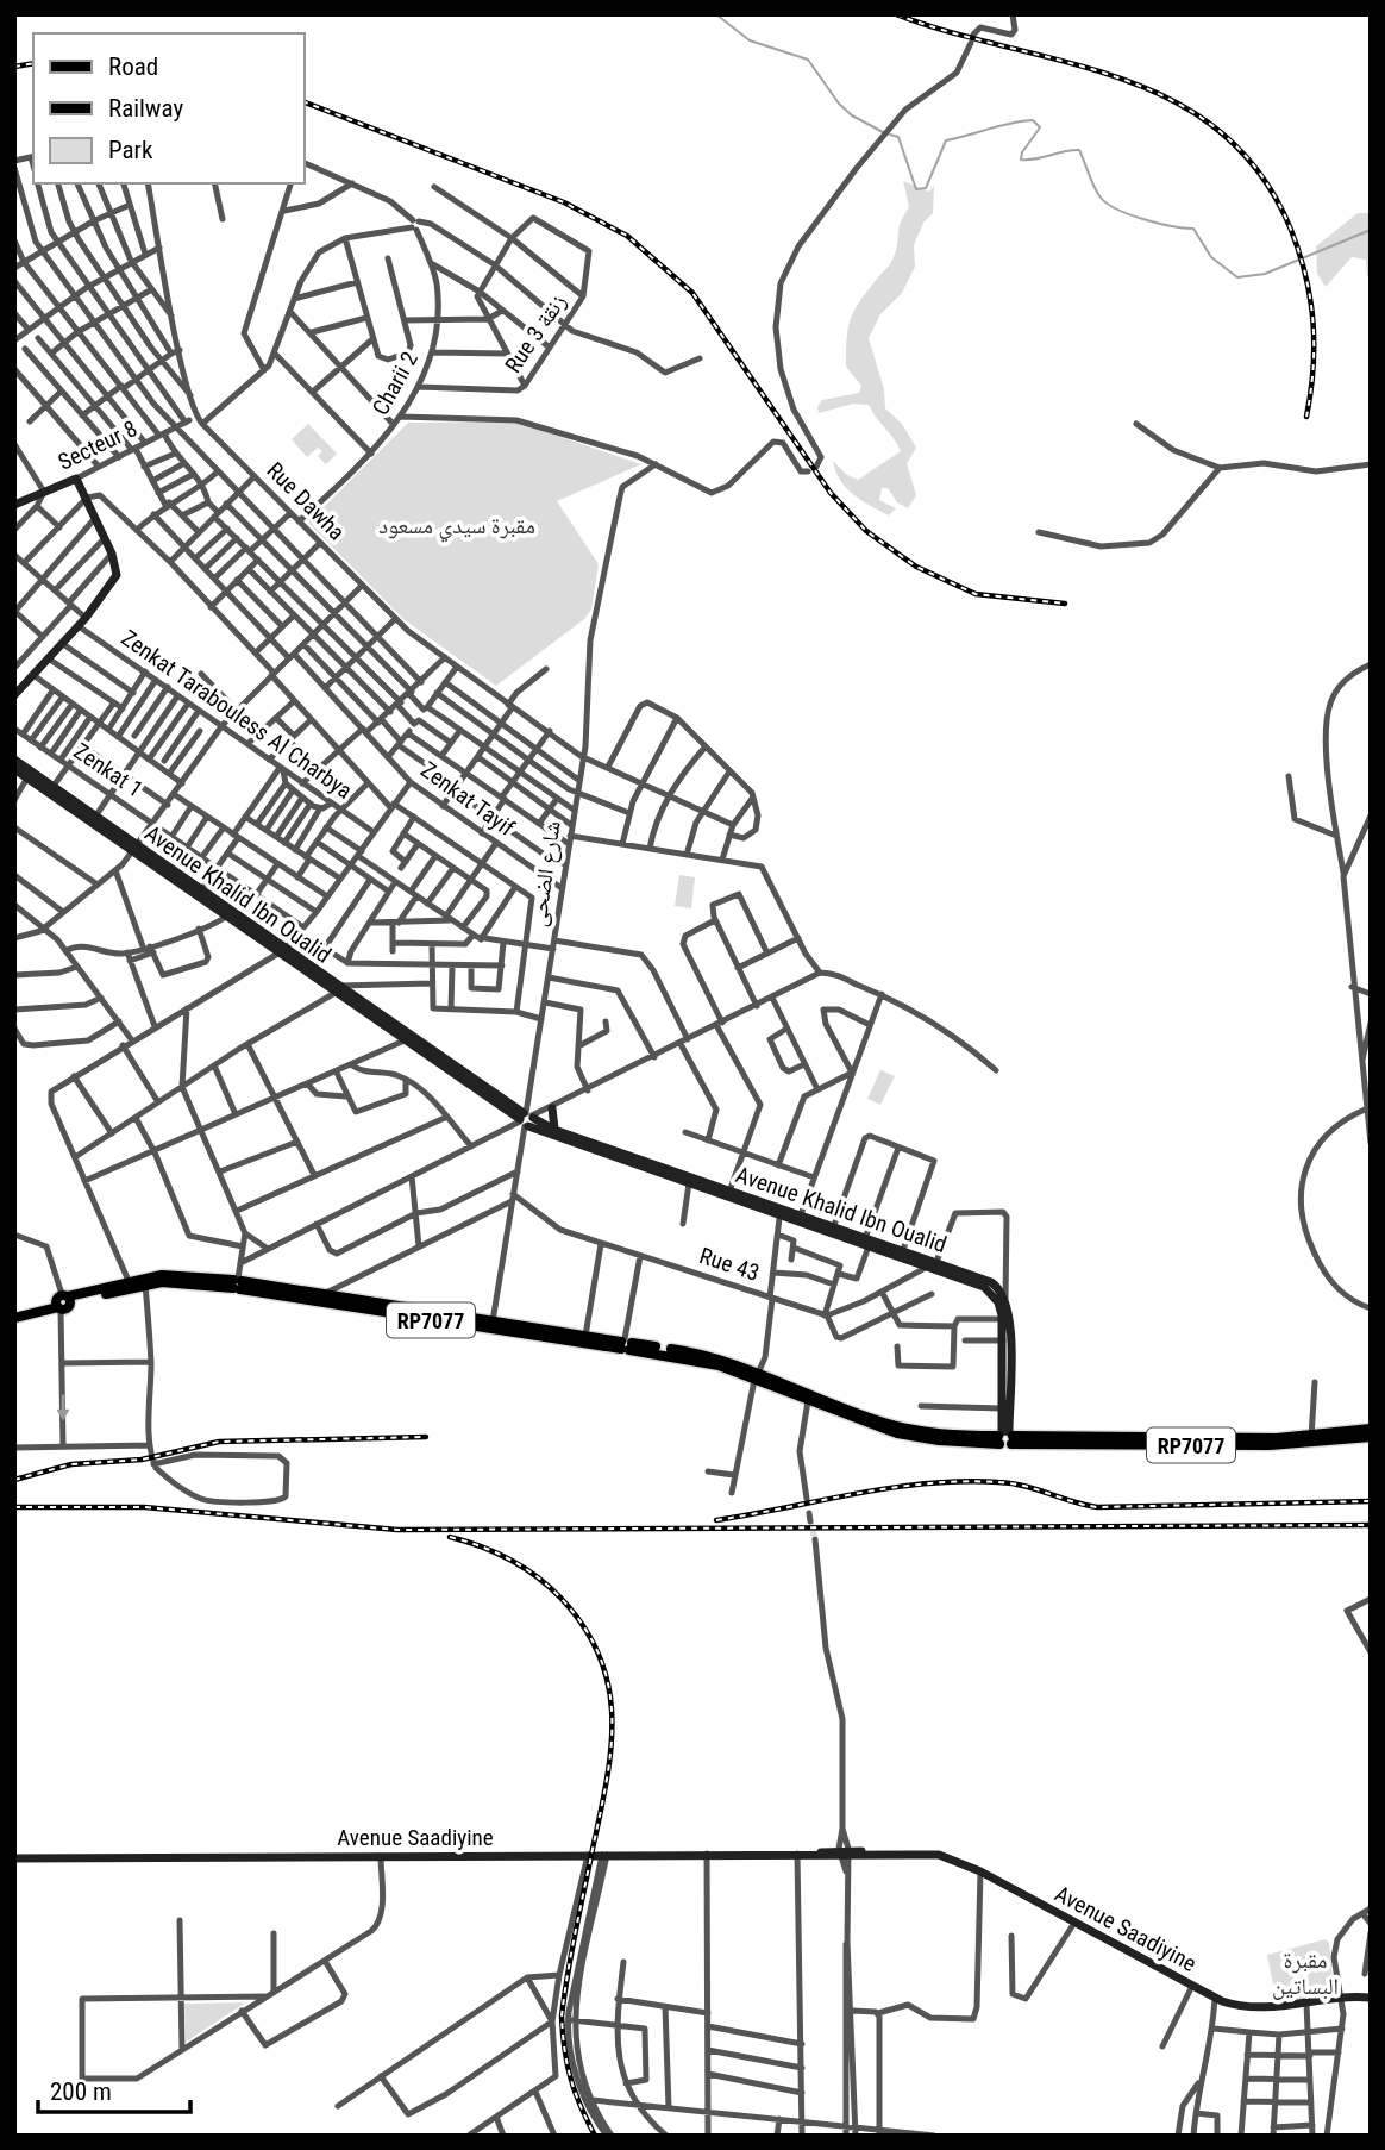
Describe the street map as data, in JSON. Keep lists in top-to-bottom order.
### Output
{
  "streets": {
    "main road": [
      "Secteur 8",
      "Avenue Khalid Ibn Oualid",
      "RP7077",
      "Avenue Saadiyine"
    ],
    "street": [
      "Rue 3 زنقة",
      "Charii 2",
      "Rue Dawha",
      "Zenkat Tarabouless Al Charbya",
      "Zenkat 1",
      "Zenkat Tayif",
      "شارع الضحى",
      "Rue 43"
    ]
  },
  "crossings": [
    ["Rue 3 زنقة", "Charii 2"],
    ["Charii 2", "Rue Dawha"],
    ["Secteur 8", "Rue Dawha"],
    ["Rue Dawha", "شارع الضحى"],
    ["Zenkat Tayif", "شارع الضحى"],
    ["شارع الضحى", "Avenue Khalid Ibn Oualid"],
    ["شارع الضحى", "Rue 43"],
    ["شارع الضحى", "RP7077"]
  ],
  "parks": ["مقبرة سيدي مسعود", "مقبرة البساتين"],
  "legend": ["Road", "Railway", "Park"],
  "scale_bar": "200 m"
}
